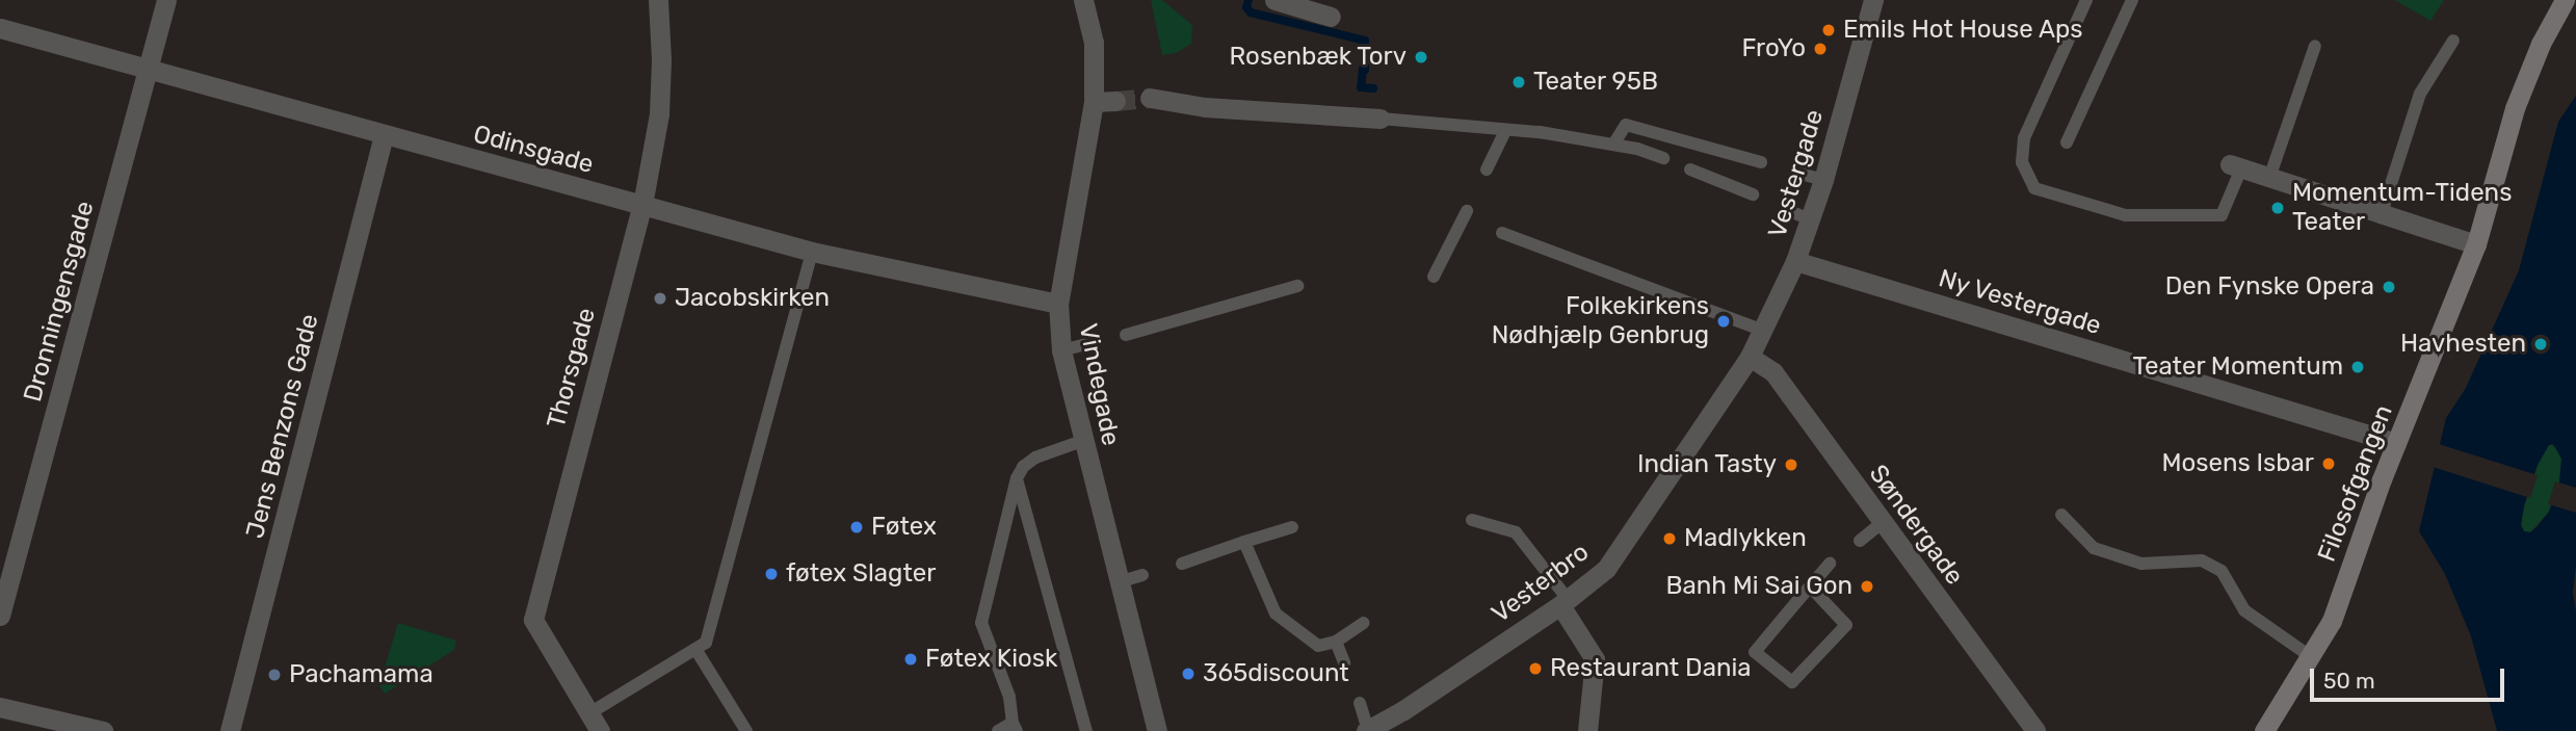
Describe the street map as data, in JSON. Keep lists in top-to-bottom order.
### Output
{
  "streets": {
    "main road": ["Filosofgangen"],
    "street": [
      "Odinsgade",
      "Vestergade",
      "Dronningensgade",
      "Ny Vestergade",
      "Thorsgade",
      "Vindegade",
      "Jens Benzons Gade",
      "Søndergade",
      "Vesterbro"
    ]
  },
  "crossings": [
    ["Odinsgade", "Dronningensgade"],
    ["Odinsgade", "Thorsgade"],
    ["Odinsgade", "Vindegade"],
    ["Odinsgade", "Jens Benzons Gade"],
    ["Vestergade", "Ny Vestergade"],
    ["Vestergade", "Søndergade"],
    ["Vestergade", "Vesterbro"],
    ["Ny Vestergade", "Filosofgangen"],
    ["Søndergade", "Vesterbro"]
  ],
  "places": [
    "Emils Hot House Aps",
    "FroYo",
    "Rosenbæk Torv",
    "Teater 95B",
    "Momentum-Tidens Teater",
    "Den Fynske Opera",
    "Jacobskirken",
    "Folkekirkens Nødhjælp Genbrug",
    "Havhesten",
    "Teater Momentum",
    "Mosens Isbar",
    "Indian Tasty",
    "Føtex",
    "Madlykken",
    "føtex Slagter",
    "Banh Mi Sai Gon",
    "Føtex Kiosk",
    "Restaurant Dania",
    "365discount",
    "Pachamama"
  ],
  "scale_bar": "50 m"
}
